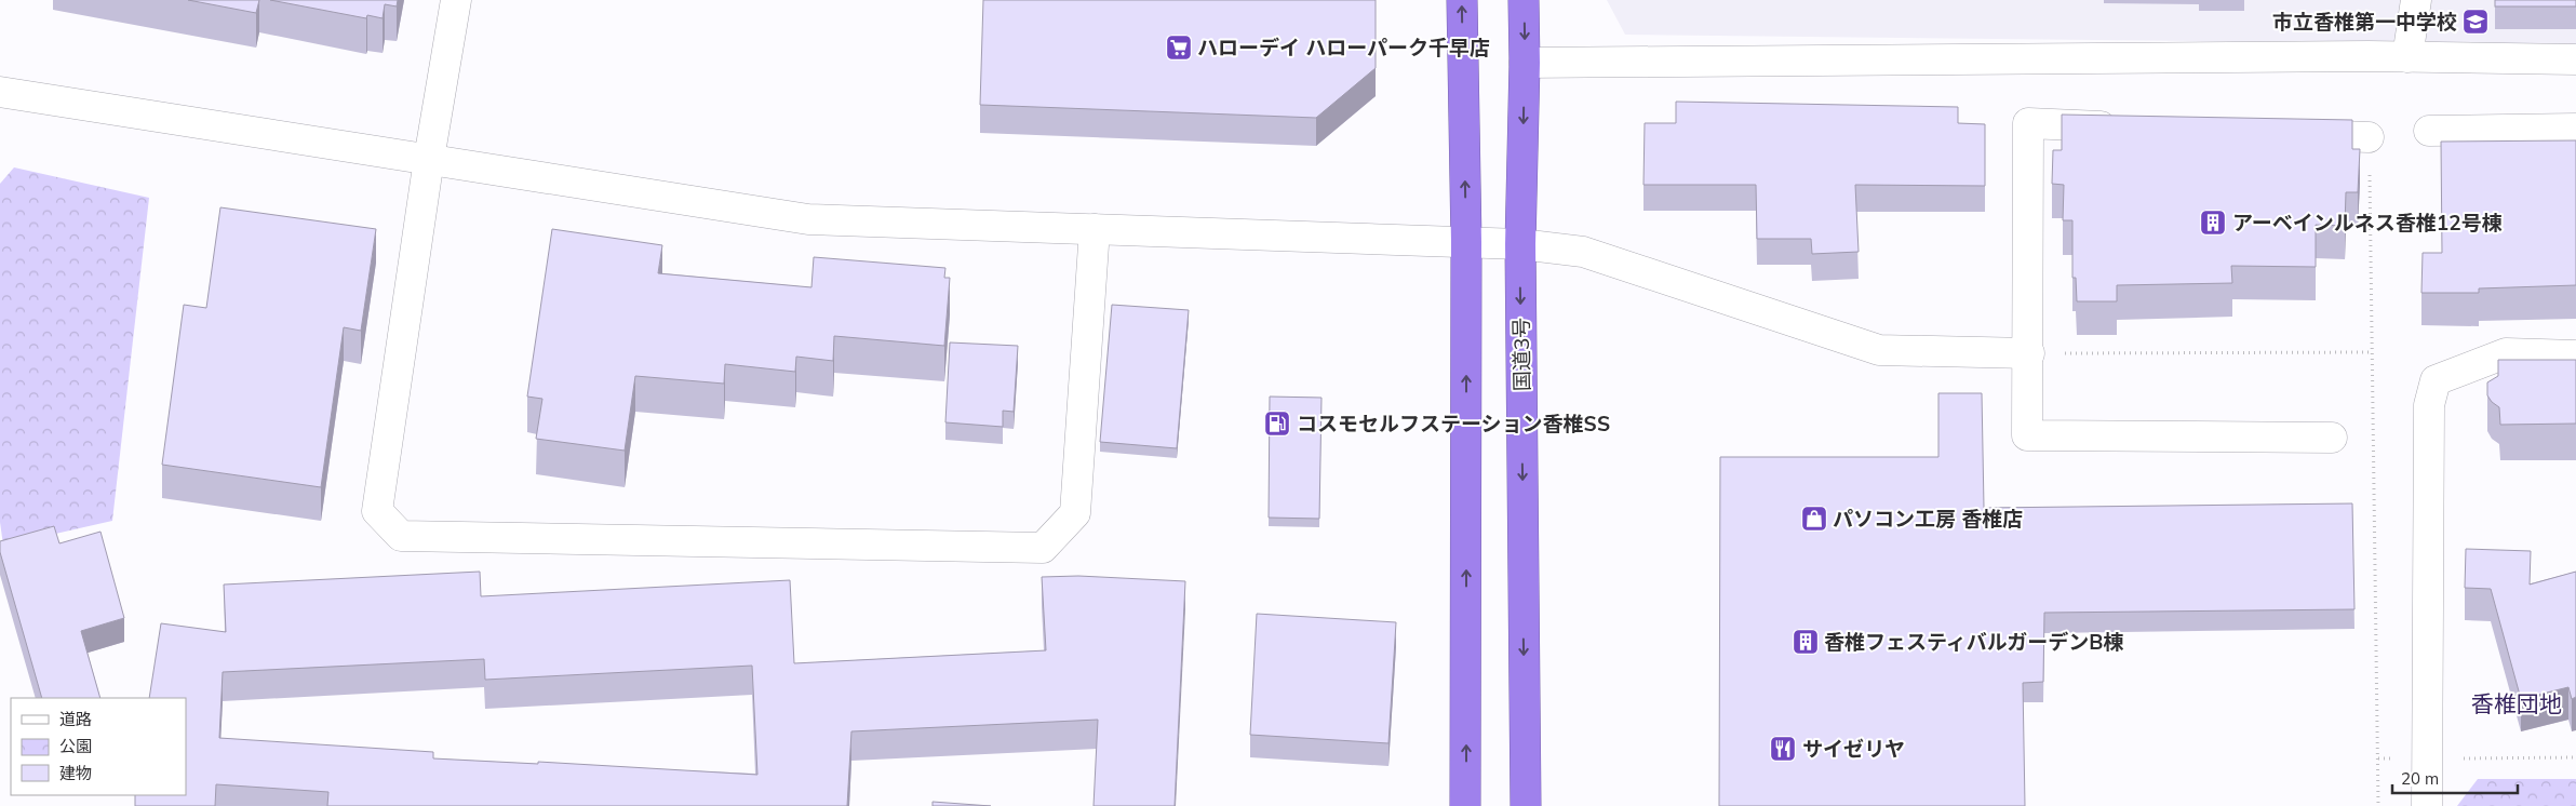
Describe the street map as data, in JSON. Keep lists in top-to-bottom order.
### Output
{
  "streets": {
    "highway": ["国道3号"]
  },
  "districts": ["香椎団地"],
  "places": {
    "school or university": ["市立香椎第一中学校"],
    "supermarket": ["ハローデイ ハローパーク千早店"],
    "building": ["アーベインルネス香椎12号棟", "香椎フェスティバルガーデンB棟"],
    "fuel station": ["コスモセルフステーション香椎SS"],
    "shop": ["パソコン工房 香椎店"],
    "restaurant": ["サイゼリヤ"]
  },
  "legend": ["道路", "公園", "建物"],
  "scale_bar": "20 m"
}
